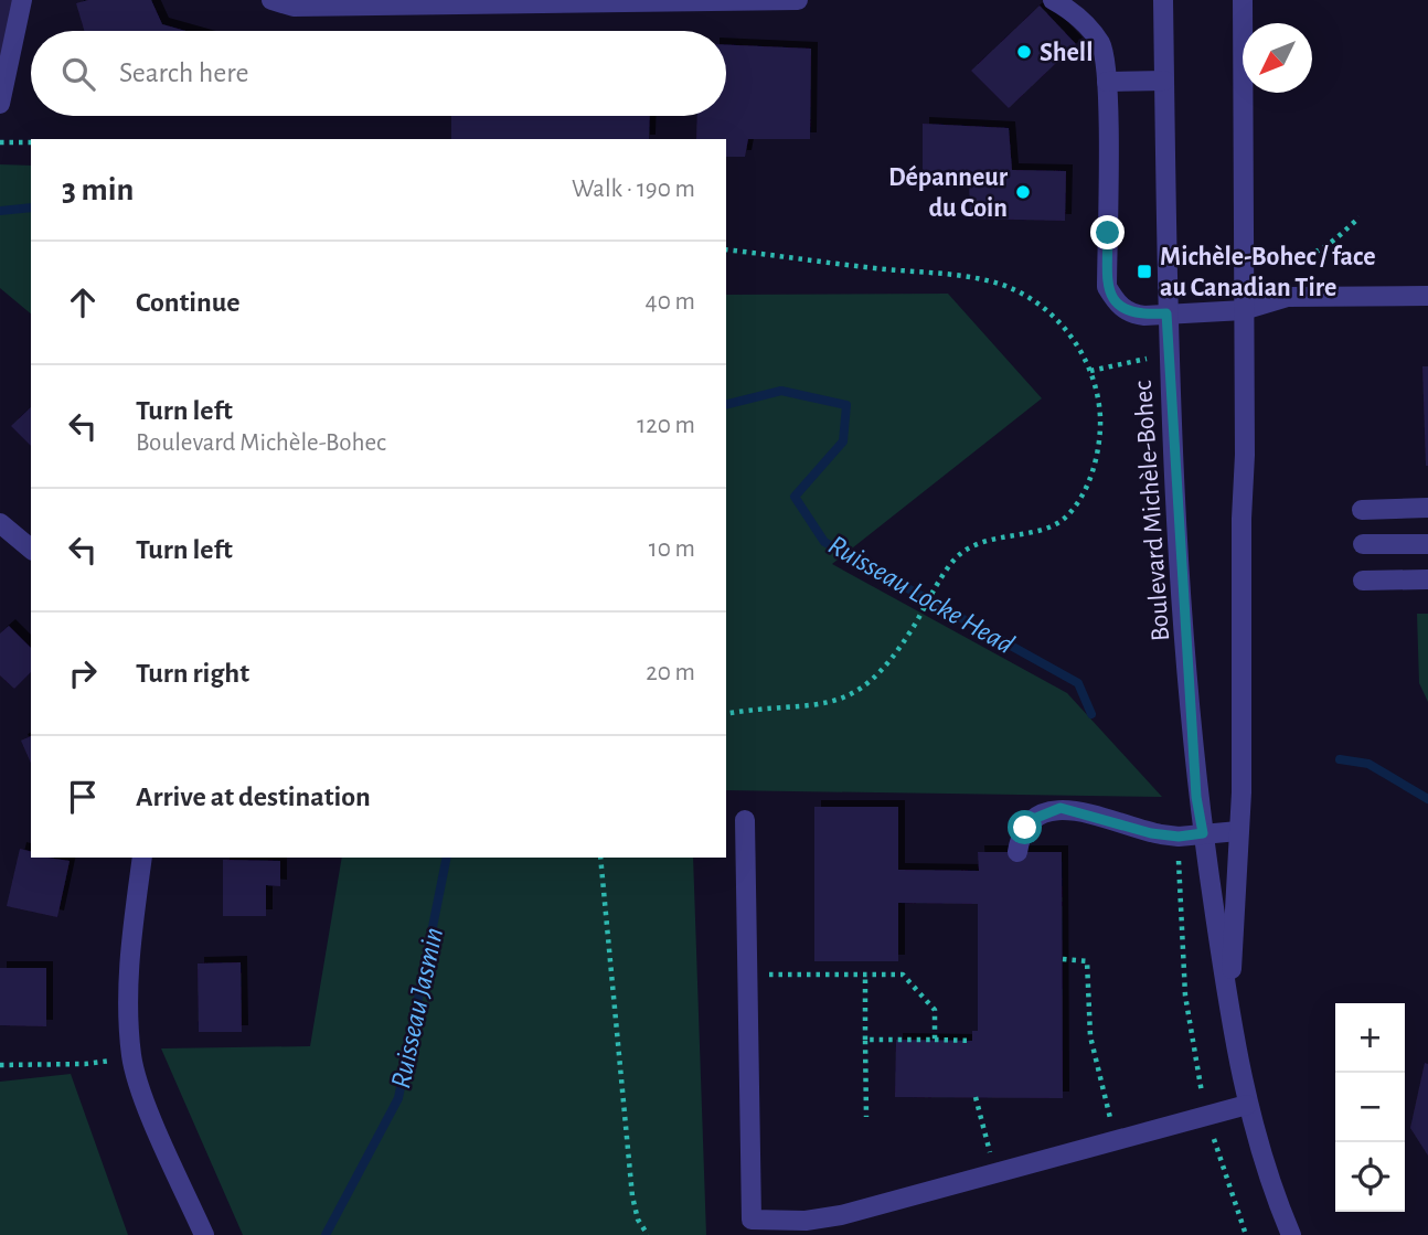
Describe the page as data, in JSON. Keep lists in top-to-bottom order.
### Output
{
  "streets": {
    "street": ["Boulevard Michèle-Bohec"]
  },
  "water": ["Ruisseau Locke Head", "Ruisseau Jasmin"],
  "places": {
    "other": ["Shell", "Dépanneur du Coin"],
    "transit": ["Michèle-Bohec / face au Canadian Tire"]
  },
  "north": "bottom left",
  "page": {
    "search": "Search here",
    "heading": ["3 min", "Walk · 190 m"],
    "list": [
      ["Continue", "40 m"],
      ["Turn left", "Boulevard Michèle-Bohec", "120 m"],
      ["Turn left", "10 m"],
      ["Turn right", "20 m"],
      "Arrive at destination"
    ],
    "map_buttons": ["+", "−"]
  }
}
